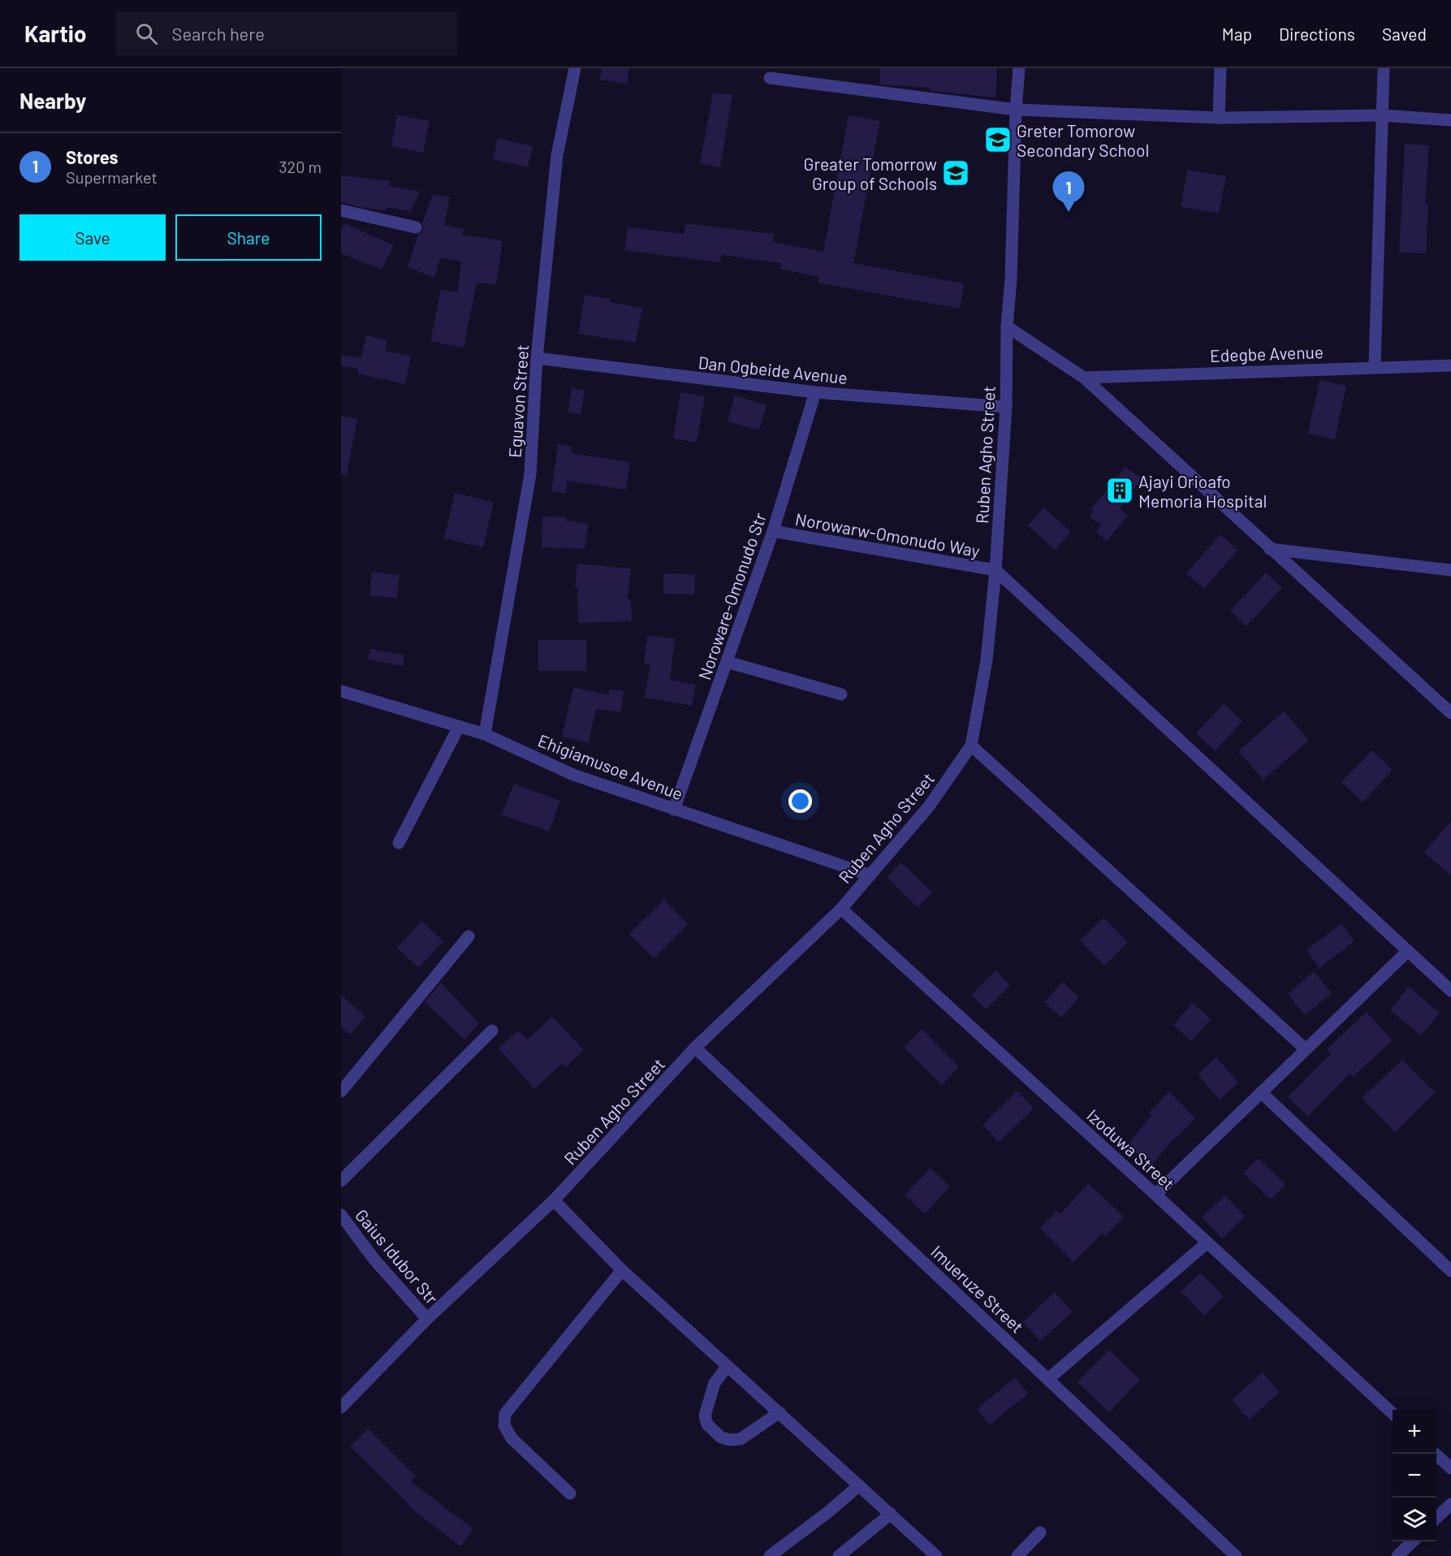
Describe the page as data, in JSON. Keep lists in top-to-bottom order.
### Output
{
  "streets": {
    "street": [
      "Edegbe Avenue",
      "Dan Ogbeide Avenue",
      "Eguavon Street",
      "Ruben Agho Street",
      "Norowarw-Omonudo Way",
      "Noroware-Omonudo Str",
      "Ehigiamusoe Avenue",
      "Izoduwa Street",
      "Gaius Idubor Str",
      "Imueruze Street"
    ]
  },
  "crossings": [
    ["Dan Ogbeide Avenue", "Eguavon Street"],
    ["Dan Ogbeide Avenue", "Ruben Agho Street"],
    ["Dan Ogbeide Avenue", "Noroware-Omonudo Str"],
    ["Eguavon Street", "Ehigiamusoe Avenue"],
    ["Ruben Agho Street", "Norowarw-Omonudo Way"],
    ["Ruben Agho Street", "Ehigiamusoe Avenue"],
    ["Ruben Agho Street", "Izoduwa Street"],
    ["Ruben Agho Street", "Gaius Idubor Str"],
    ["Ruben Agho Street", "Imueruze Street"],
    ["Norowarw-Omonudo Way", "Noroware-Omonudo Str"],
    ["Noroware-Omonudo Str", "Ehigiamusoe Avenue"]
  ],
  "places": {
    "school or university": ["Greter Tomorow Secondary School", "Greater Tomorrow Group of Schools"],
    "building": ["Ajayi Orioafo Memoria Hospital"]
  },
  "page": {
    "header": "Kartio",
    "search": "Search here",
    "nav": ["Map", "Directions", "Saved"],
    "heading": "Nearby",
    "list": [
      {
        "mark": "1",
        "name": "Stores",
        "note": "Supermarket",
        "value": "320 m"
      }
    ],
    "pins": "1",
    "buttons": ["Save", "Share"],
    "map_buttons": ["+", "−"]
  }
}
